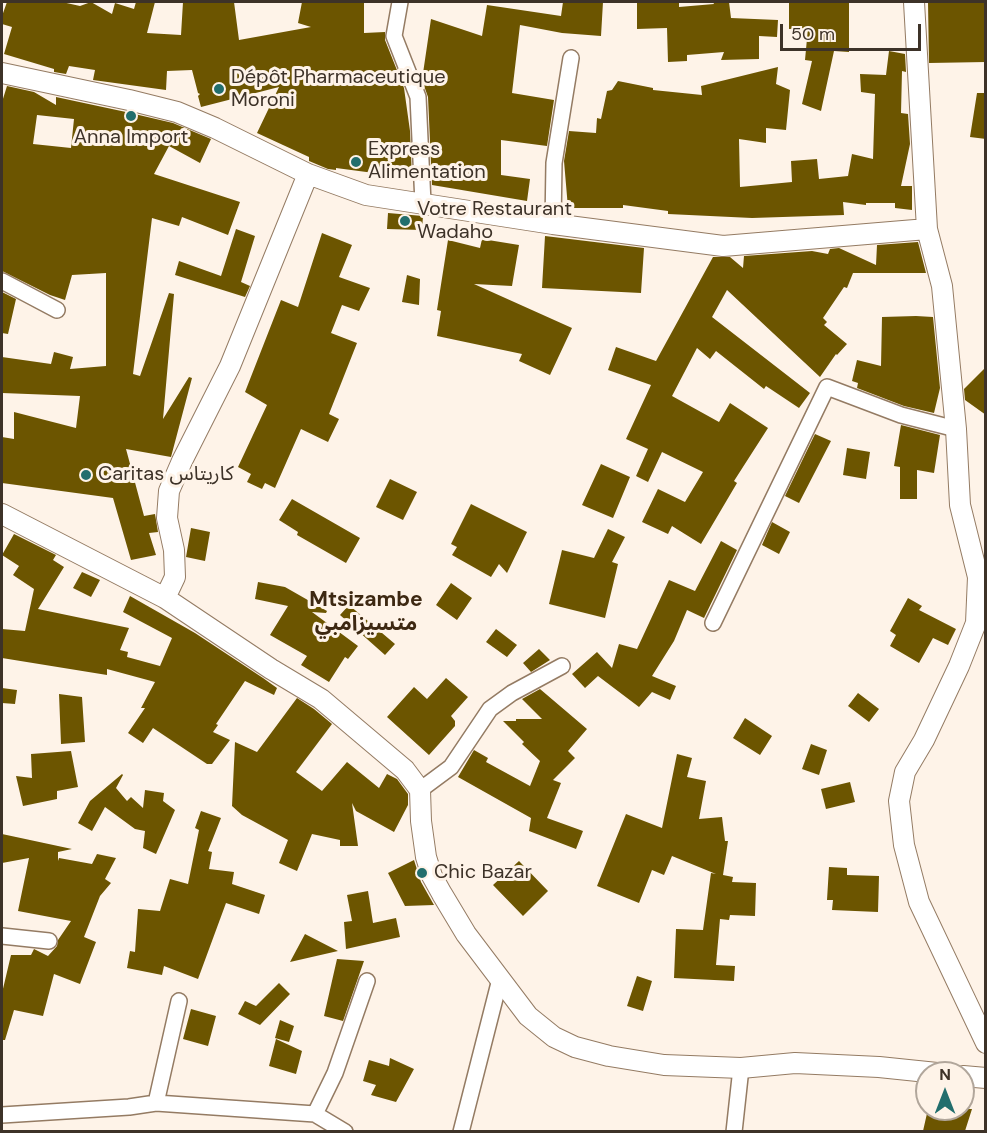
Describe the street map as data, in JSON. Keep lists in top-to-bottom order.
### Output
{
  "districts": ["Mtsizambe متسيزامبي"],
  "places": [
    "Dépôt Pharmaceutique Moroni",
    "Anna Import",
    "Express Alimentation",
    "Votre Restaurant Wadaho",
    "Caritas كاريتاس",
    "Chic Bazar"
  ],
  "scale_bar": "50 m",
  "north": "top"
}
